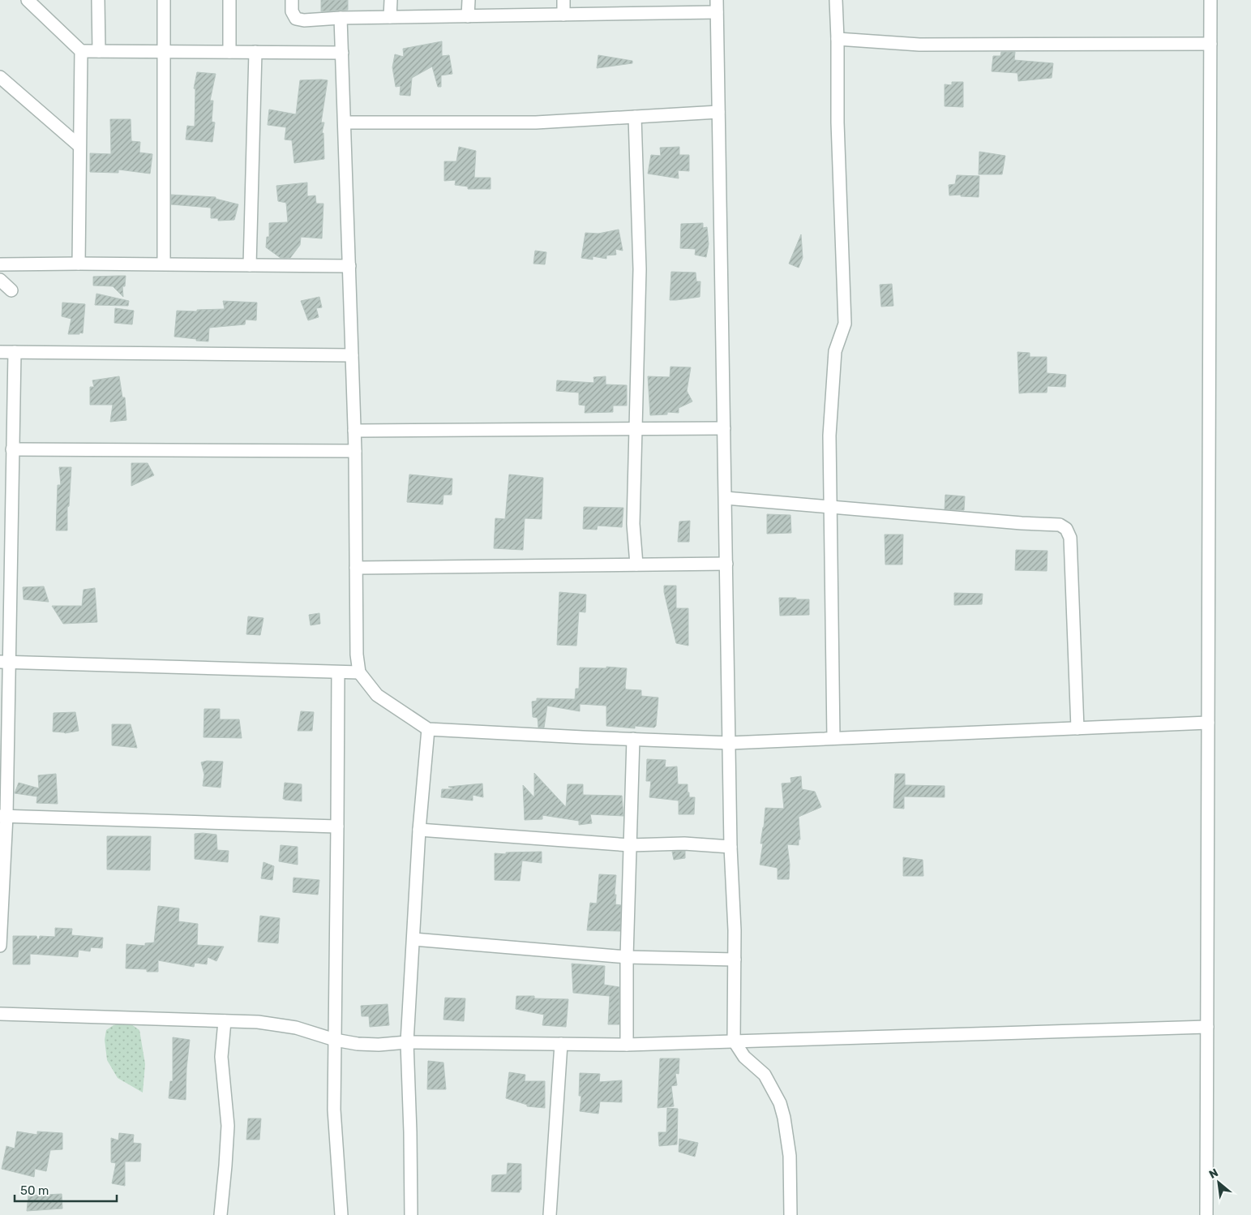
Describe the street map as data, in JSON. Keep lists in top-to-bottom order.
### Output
{
  "scale_bar": "50 m",
  "north": "top left"
}
